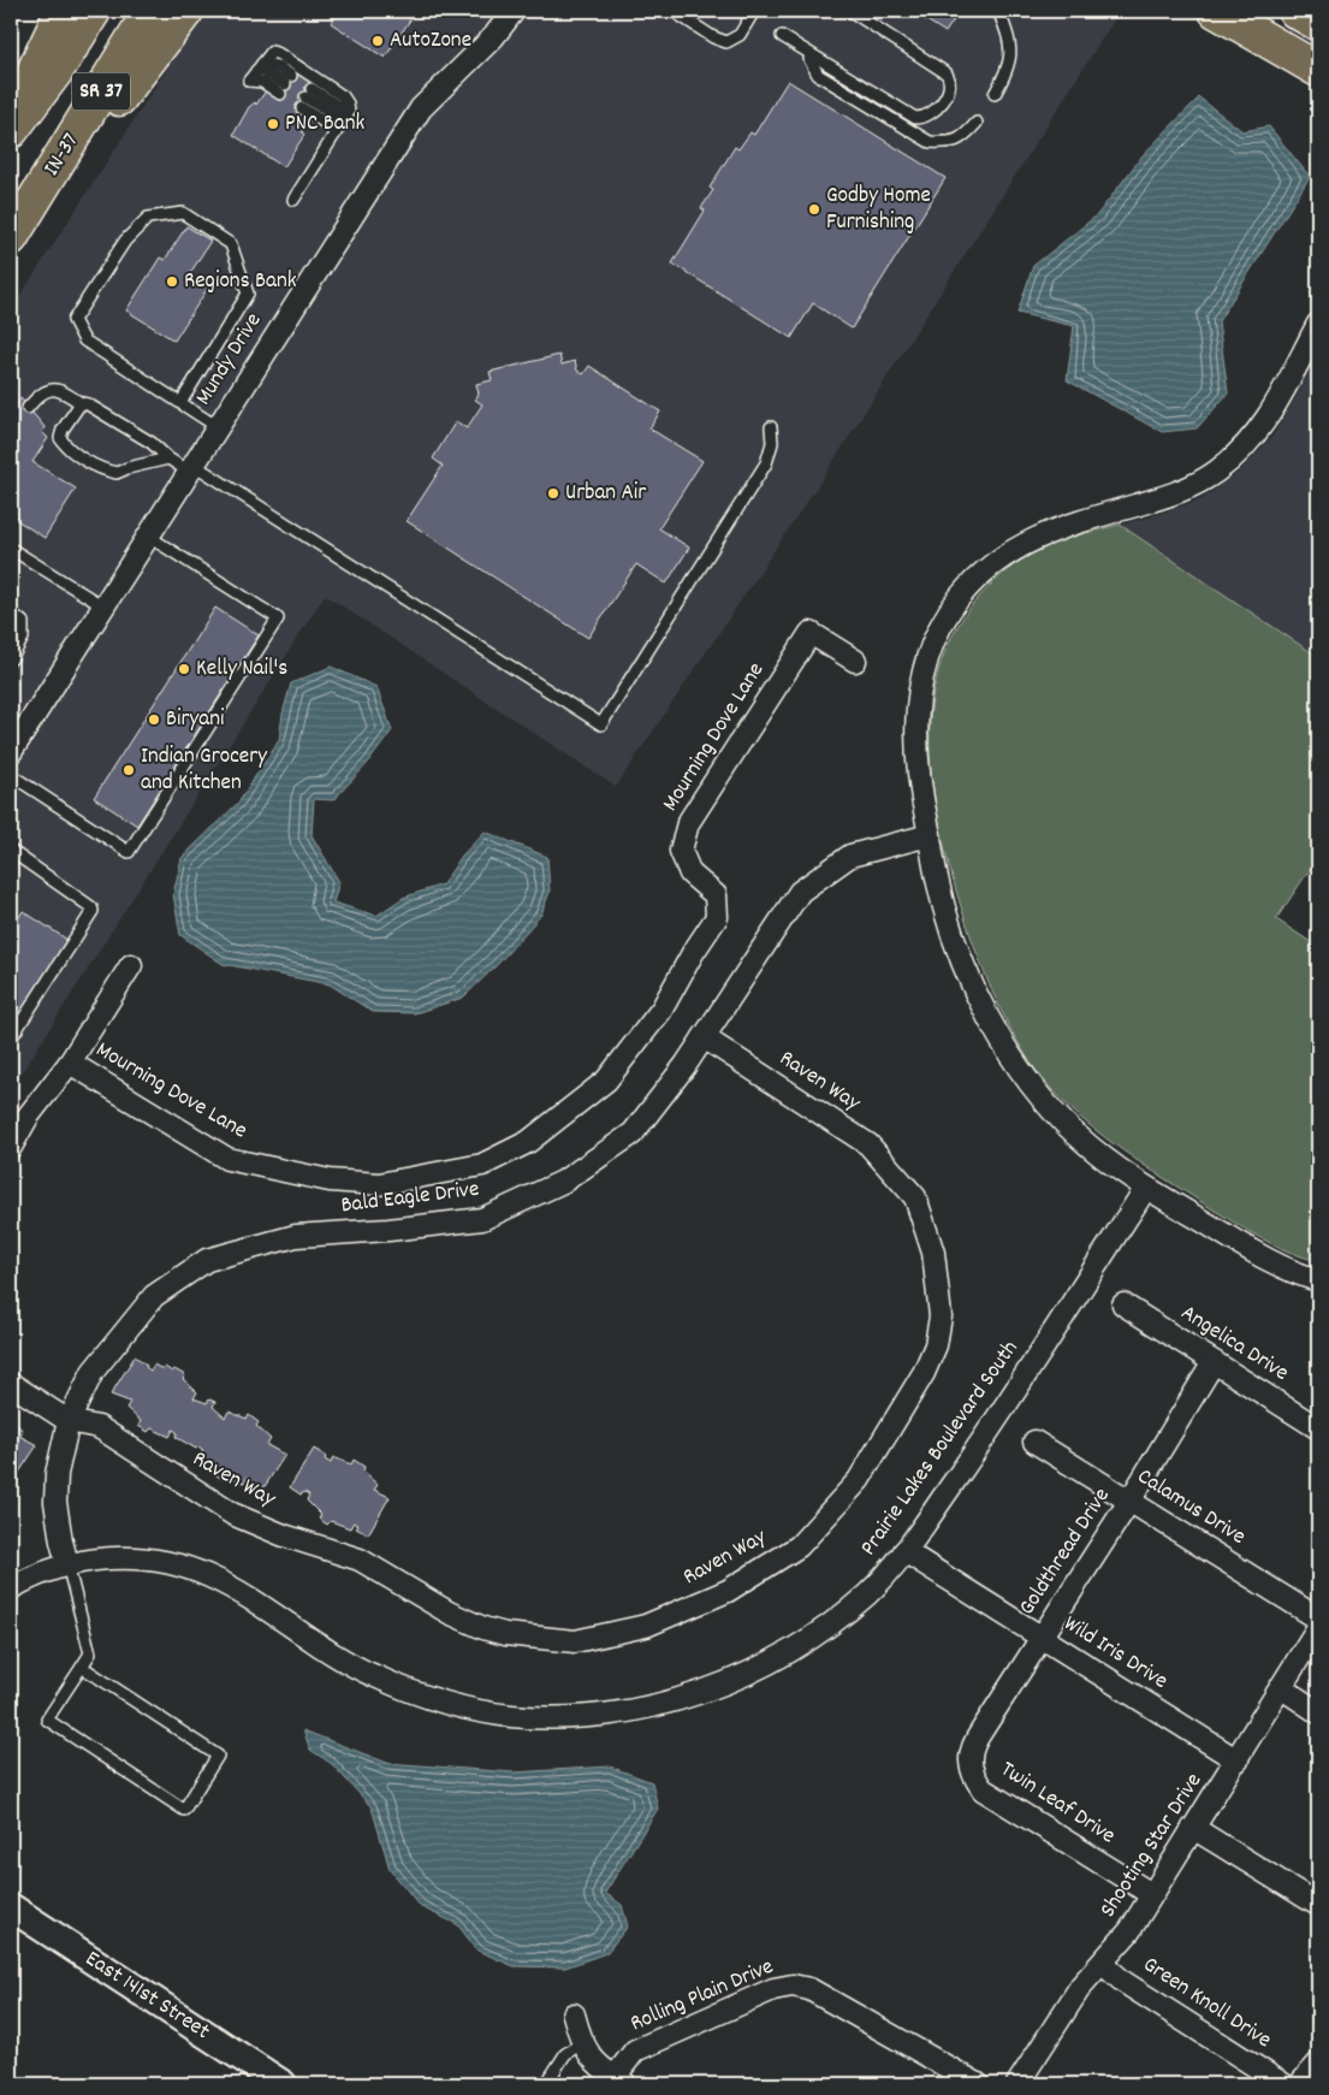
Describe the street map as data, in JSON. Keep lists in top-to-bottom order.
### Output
{
  "streets": {
    "main road": ["SR 37", "IN-37"],
    "street": [
      "Mundy Drive",
      "Mourning Dove Lane",
      "Raven Way",
      "Bald Eagle Drive",
      "Angelica Drive",
      "Prairie Lakes Boulevard South",
      "Calamus Drive",
      "Goldthread Drive",
      "Wild Iris Drive",
      "Twin Leaf Drive",
      "Shooting Star Drive",
      "East 141st Street",
      "Rolling Plain Drive",
      "Green Knoll Drive"
    ]
  },
  "crossings": [
    ["Raven Way", "Bald Eagle Drive"],
    ["Bald Eagle Drive", "Prairie Lakes Boulevard South"],
    ["Angelica Drive", "Goldthread Drive"],
    ["Prairie Lakes Boulevard South", "Wild Iris Drive"],
    ["Calamus Drive", "Goldthread Drive"],
    ["Goldthread Drive", "Wild Iris Drive"],
    ["Goldthread Drive", "Twin Leaf Drive"],
    ["Wild Iris Drive", "Shooting Star Drive"],
    ["Twin Leaf Drive", "Shooting Star Drive"],
    ["Shooting Star Drive", "Green Knoll Drive"]
  ],
  "places": [
    "AutoZone",
    "PNC Bank",
    "Godby Home Furnishing",
    "Regions Bank",
    "Urban Air",
    "Kelly Nail's",
    "Biryani",
    "Indian Grocery and Kitchen"
  ]
}
